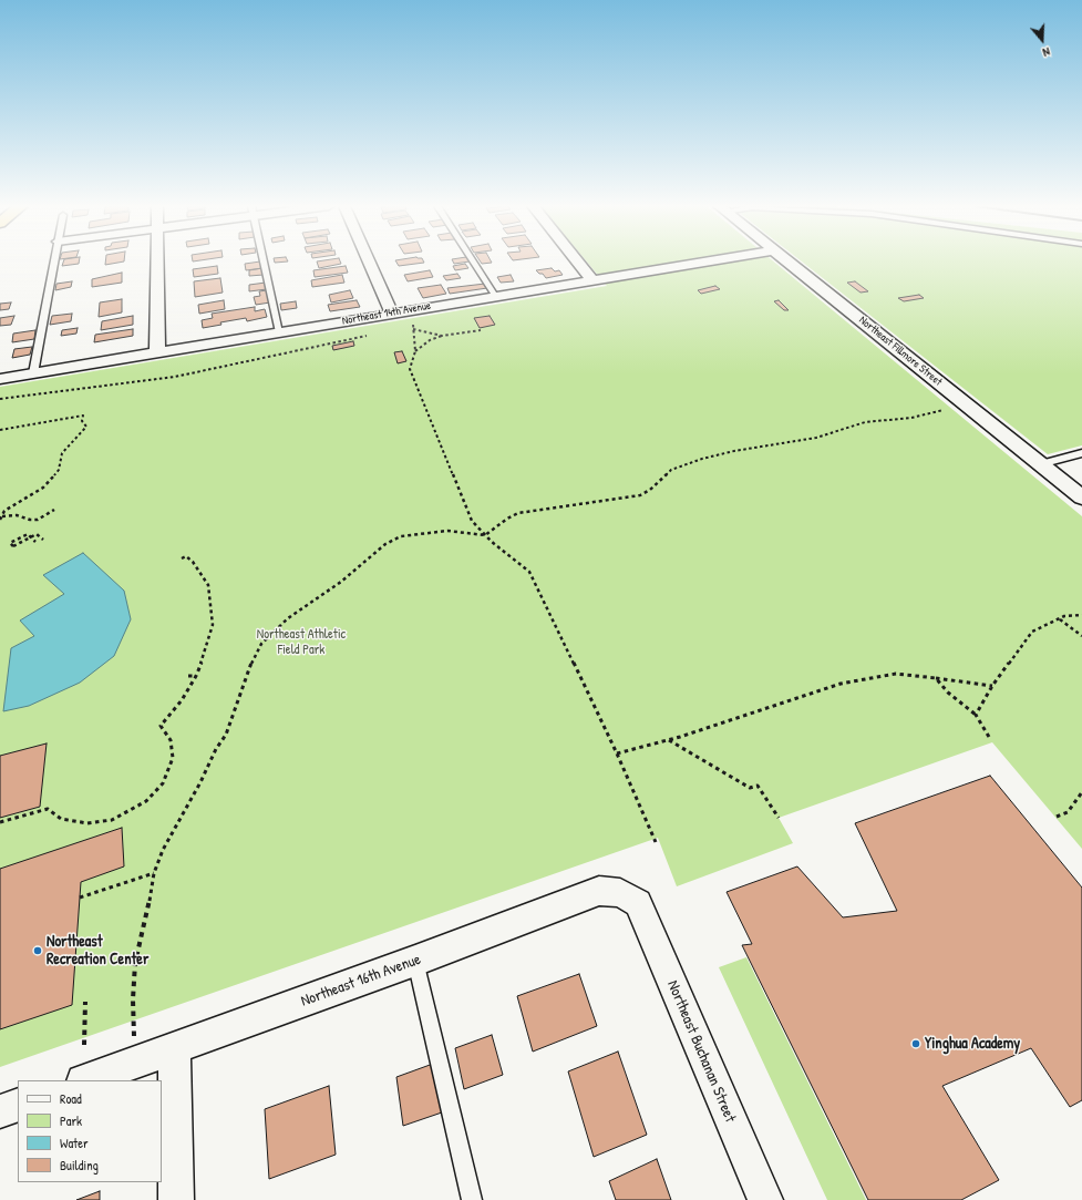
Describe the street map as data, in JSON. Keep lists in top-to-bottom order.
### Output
{
  "streets": {
    "street": [
      "Northeast 14th Avenue",
      "Northeast Fillmore Street",
      "Northeast 16th Avenue",
      "Northeast Buchanan Street"
    ]
  },
  "crossings": [
    ["Northeast 16th Avenue", "Northeast Buchanan Street"]
  ],
  "parks": ["Northeast Athletic Field Park"],
  "places": ["Northeast Recreation Center", "Yinghua Academy"],
  "legend": [
    "Road",
    "Park",
    "Water",
    "Building"
  ],
  "north": "bottom"
}
